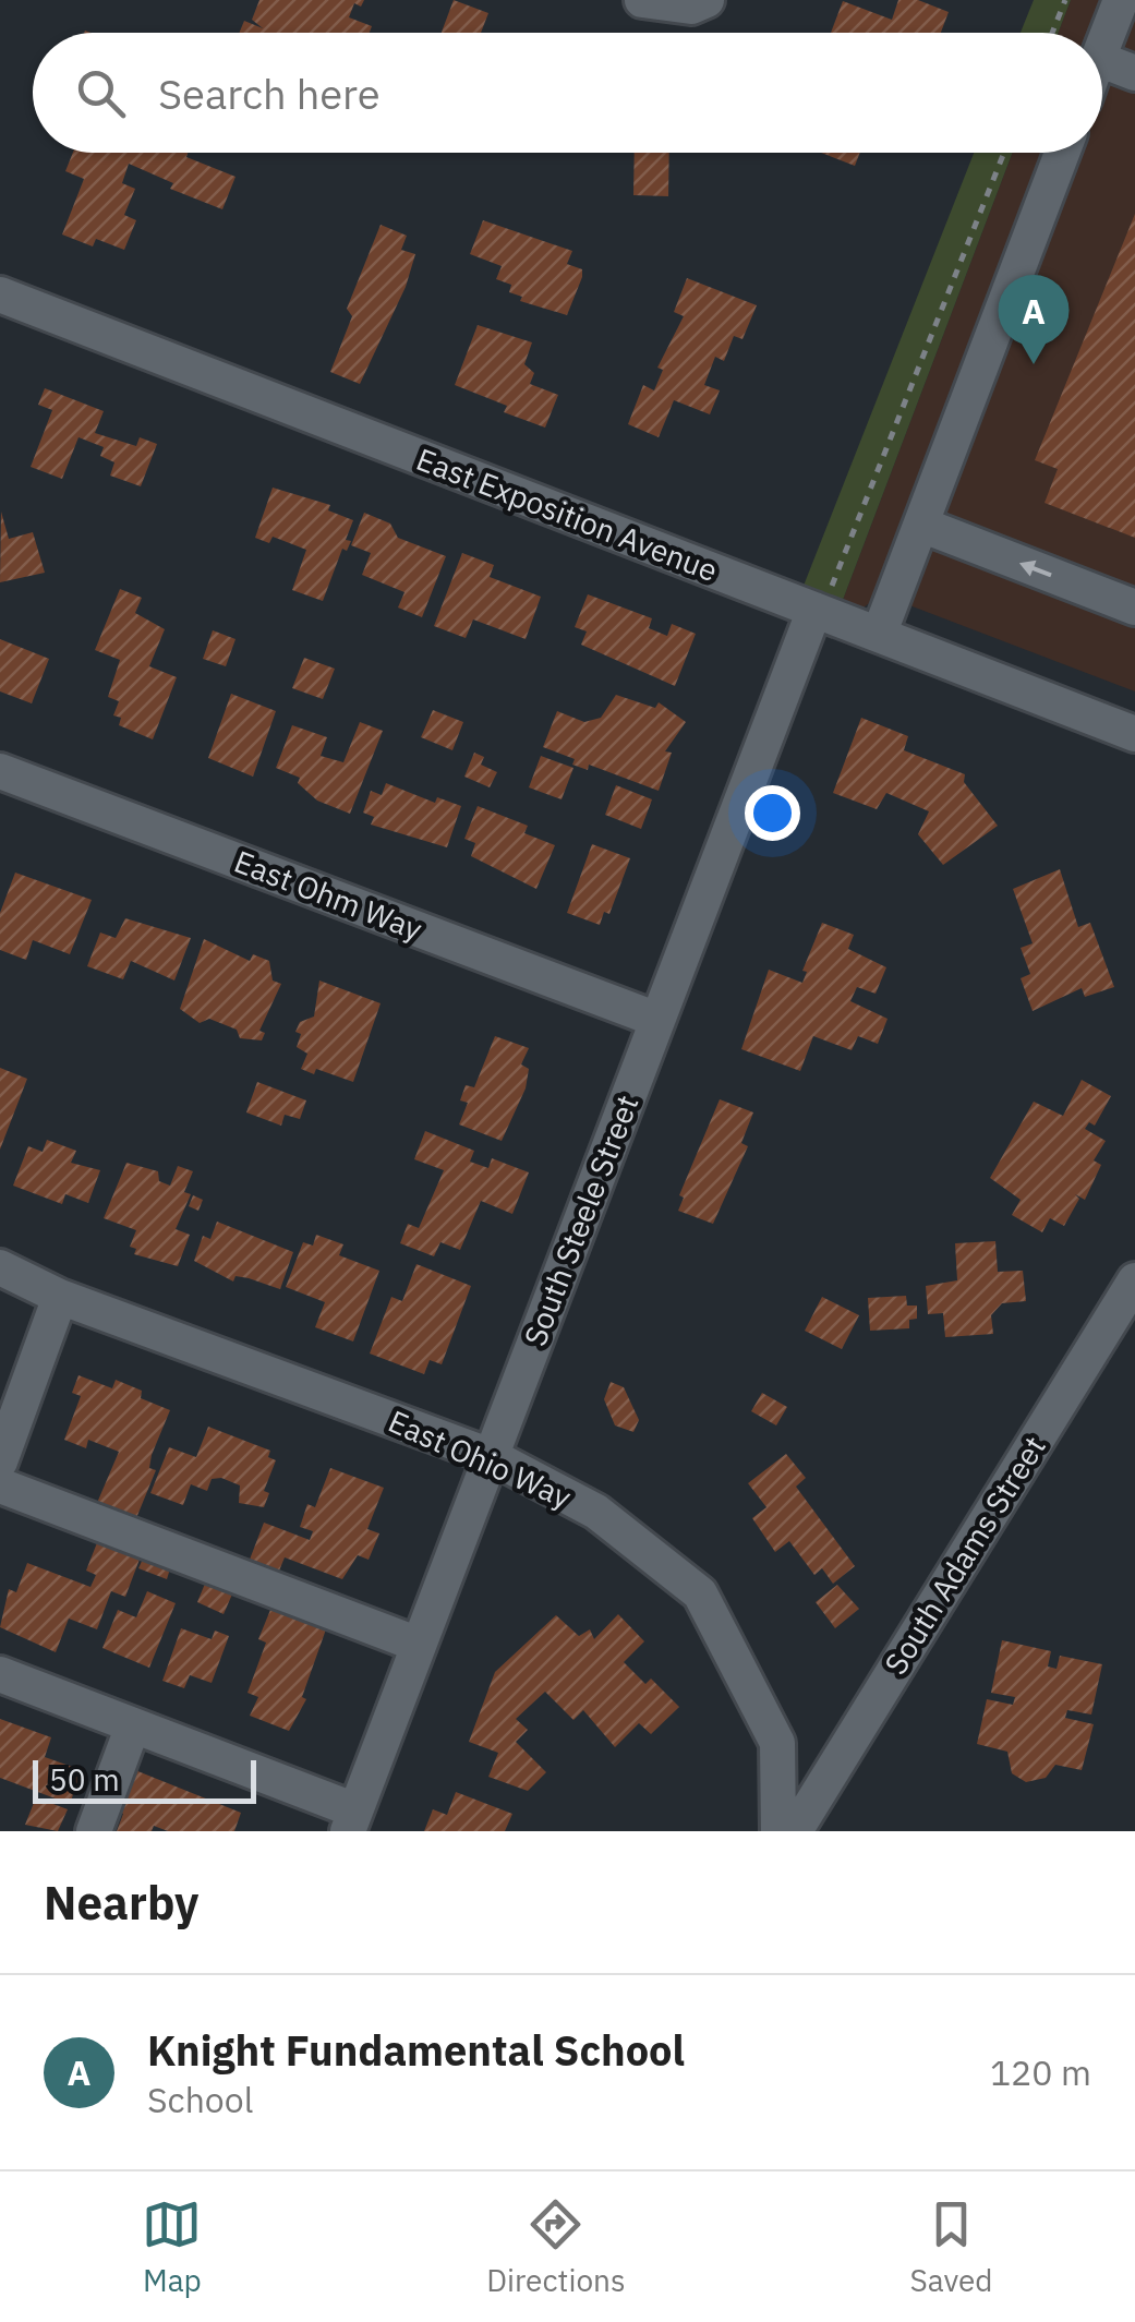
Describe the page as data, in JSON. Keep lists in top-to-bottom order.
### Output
{
  "streets": {
    "street": [
      "East Exposition Avenue",
      "East Ohm Way",
      "South Steele Street",
      "East Ohio Way",
      "South Adams Street"
    ]
  },
  "crossings": [
    ["East Exposition Avenue", "South Steele Street"],
    ["East Ohm Way", "South Steele Street"],
    ["South Steele Street", "East Ohio Way"]
  ],
  "scale_bar": "50 m",
  "page": {
    "search": "Search here",
    "pins": "A",
    "scale": "50 m",
    "heading": "Nearby",
    "list": [
      {
        "mark": "A",
        "name": "Knight Fundamental School",
        "note": "School",
        "value": "120 m"
      }
    ],
    "nav": ["Map", "Directions", "Saved"]
  }
}
